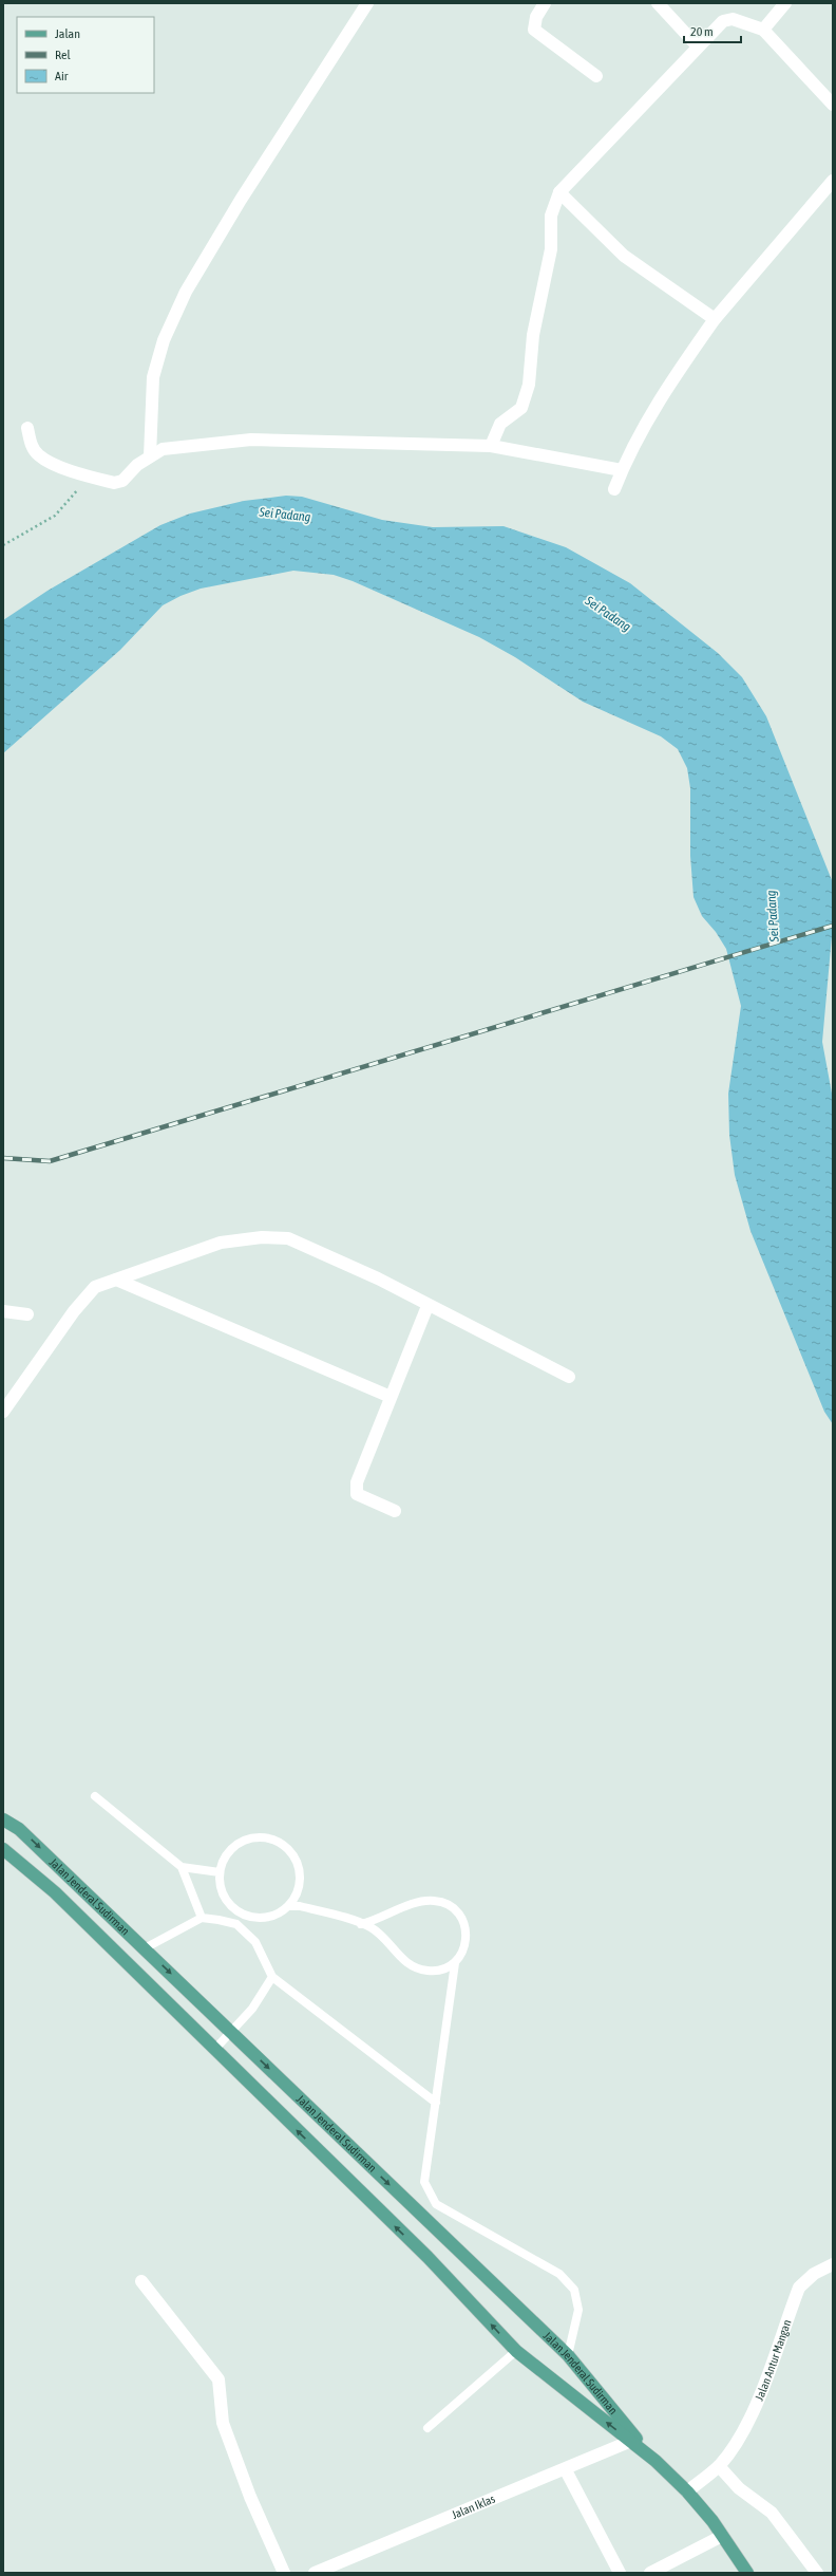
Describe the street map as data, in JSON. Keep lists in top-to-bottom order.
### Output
{
  "streets": {
    "main road": ["Jalan Jenderal Sudirman"],
    "street": ["Jalan Antur Mangan", "Jalan Iklas"]
  },
  "crossings": [
    ["Jalan Jenderal Sudirman", "Jalan Antur Mangan"],
    ["Jalan Jenderal Sudirman", "Jalan Iklas"]
  ],
  "water": ["Sei Padang"],
  "legend": ["Jalan", "Rel", "Air"],
  "scale_bar": "20 m"
}
